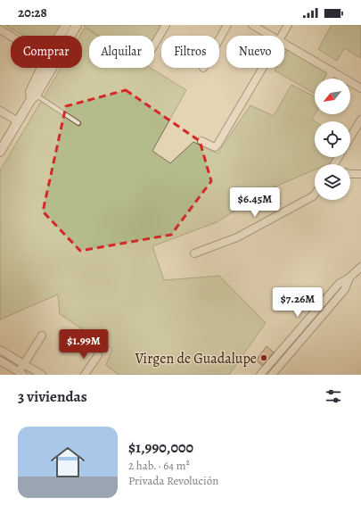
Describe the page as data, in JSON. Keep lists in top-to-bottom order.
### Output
{
  "places": ["Virgen de Guadalupe"],
  "north": "bottom left",
  "page": {
    "status": "20:28",
    "chip": [
      "Comprar",
      "Alquilar",
      "Filtros",
      "Nuevo"
    ],
    "price": ["$6.45M", "$7.26M", "$1.99M"],
    "heading": "3 viviendas",
    "list": [
      {
        "name": "$1,990,000",
        "note": "2 hab. · 64 m² · Privada Revolución"
      }
    ]
  }
}
